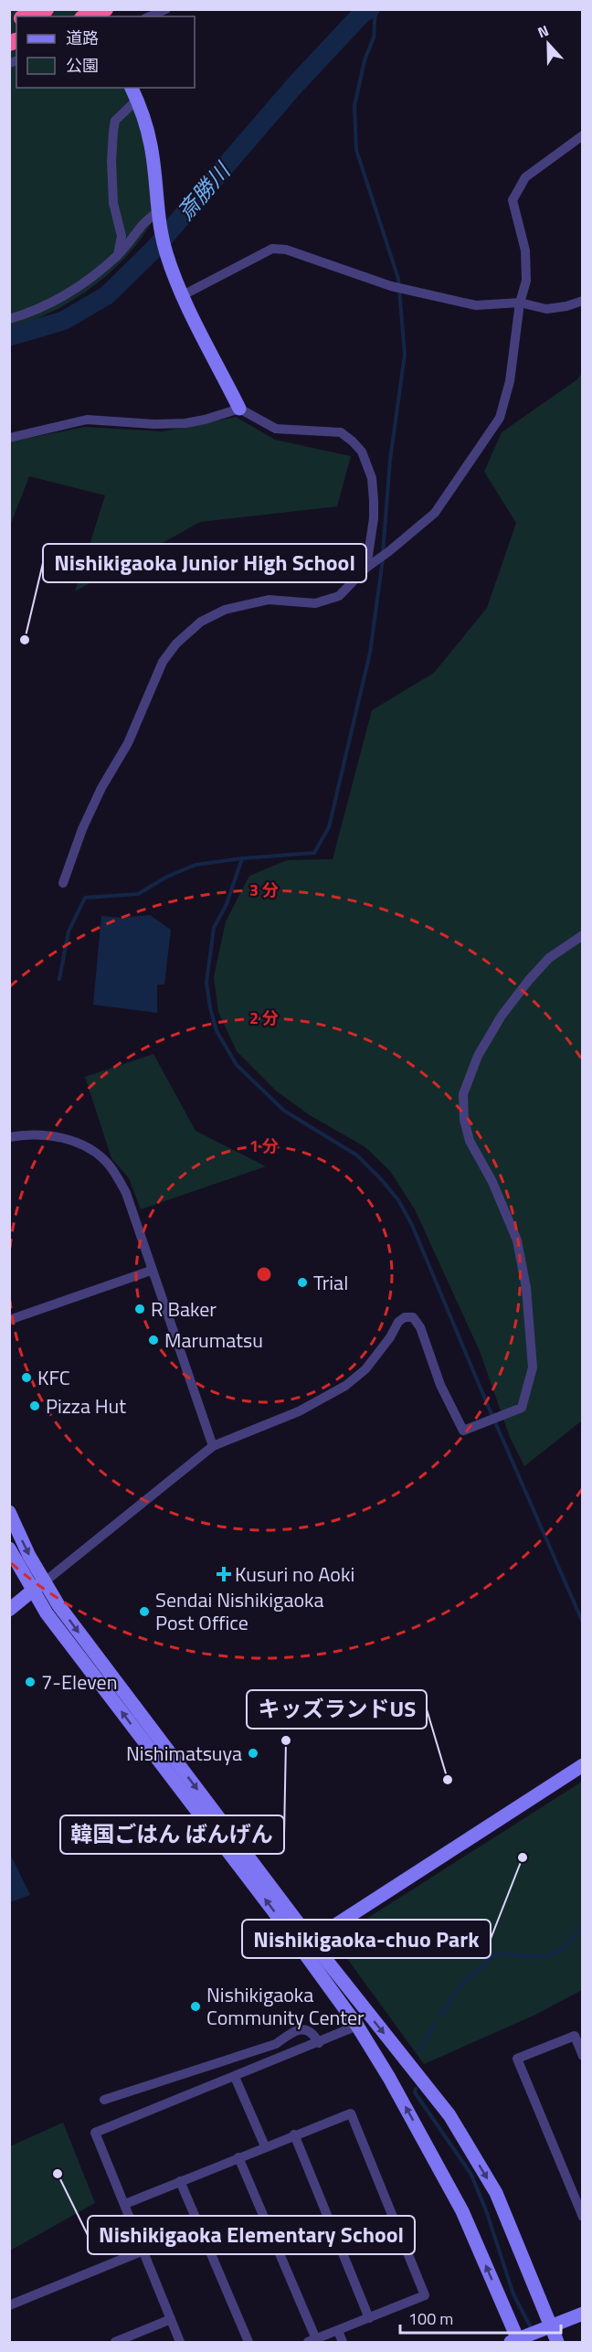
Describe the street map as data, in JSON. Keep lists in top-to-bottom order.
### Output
{
  "water": ["斎勝川"],
  "places": {
    "other": [
      "Nishikigaoka Junior High School",
      "Trial",
      "R Baker",
      "Marumatsu",
      "KFC",
      "Pizza Hut",
      "Sendai Nishikigaoka Post Office",
      "7-Eleven",
      "韓国ごはん ばんげん",
      "Nishimatsuya",
      "キッズランドUS",
      "Nishikigaoka-chuo Park",
      "Nishikigaoka Community Center",
      "Nishikigaoka Elementary School"
    ],
    "health": ["Kusuri no Aoki"]
  },
  "legend": ["道路", "公園"],
  "scale_bar": "100 m",
  "north": "top",
  "rings": ["3 分", "2 分", "1 分"]
}
